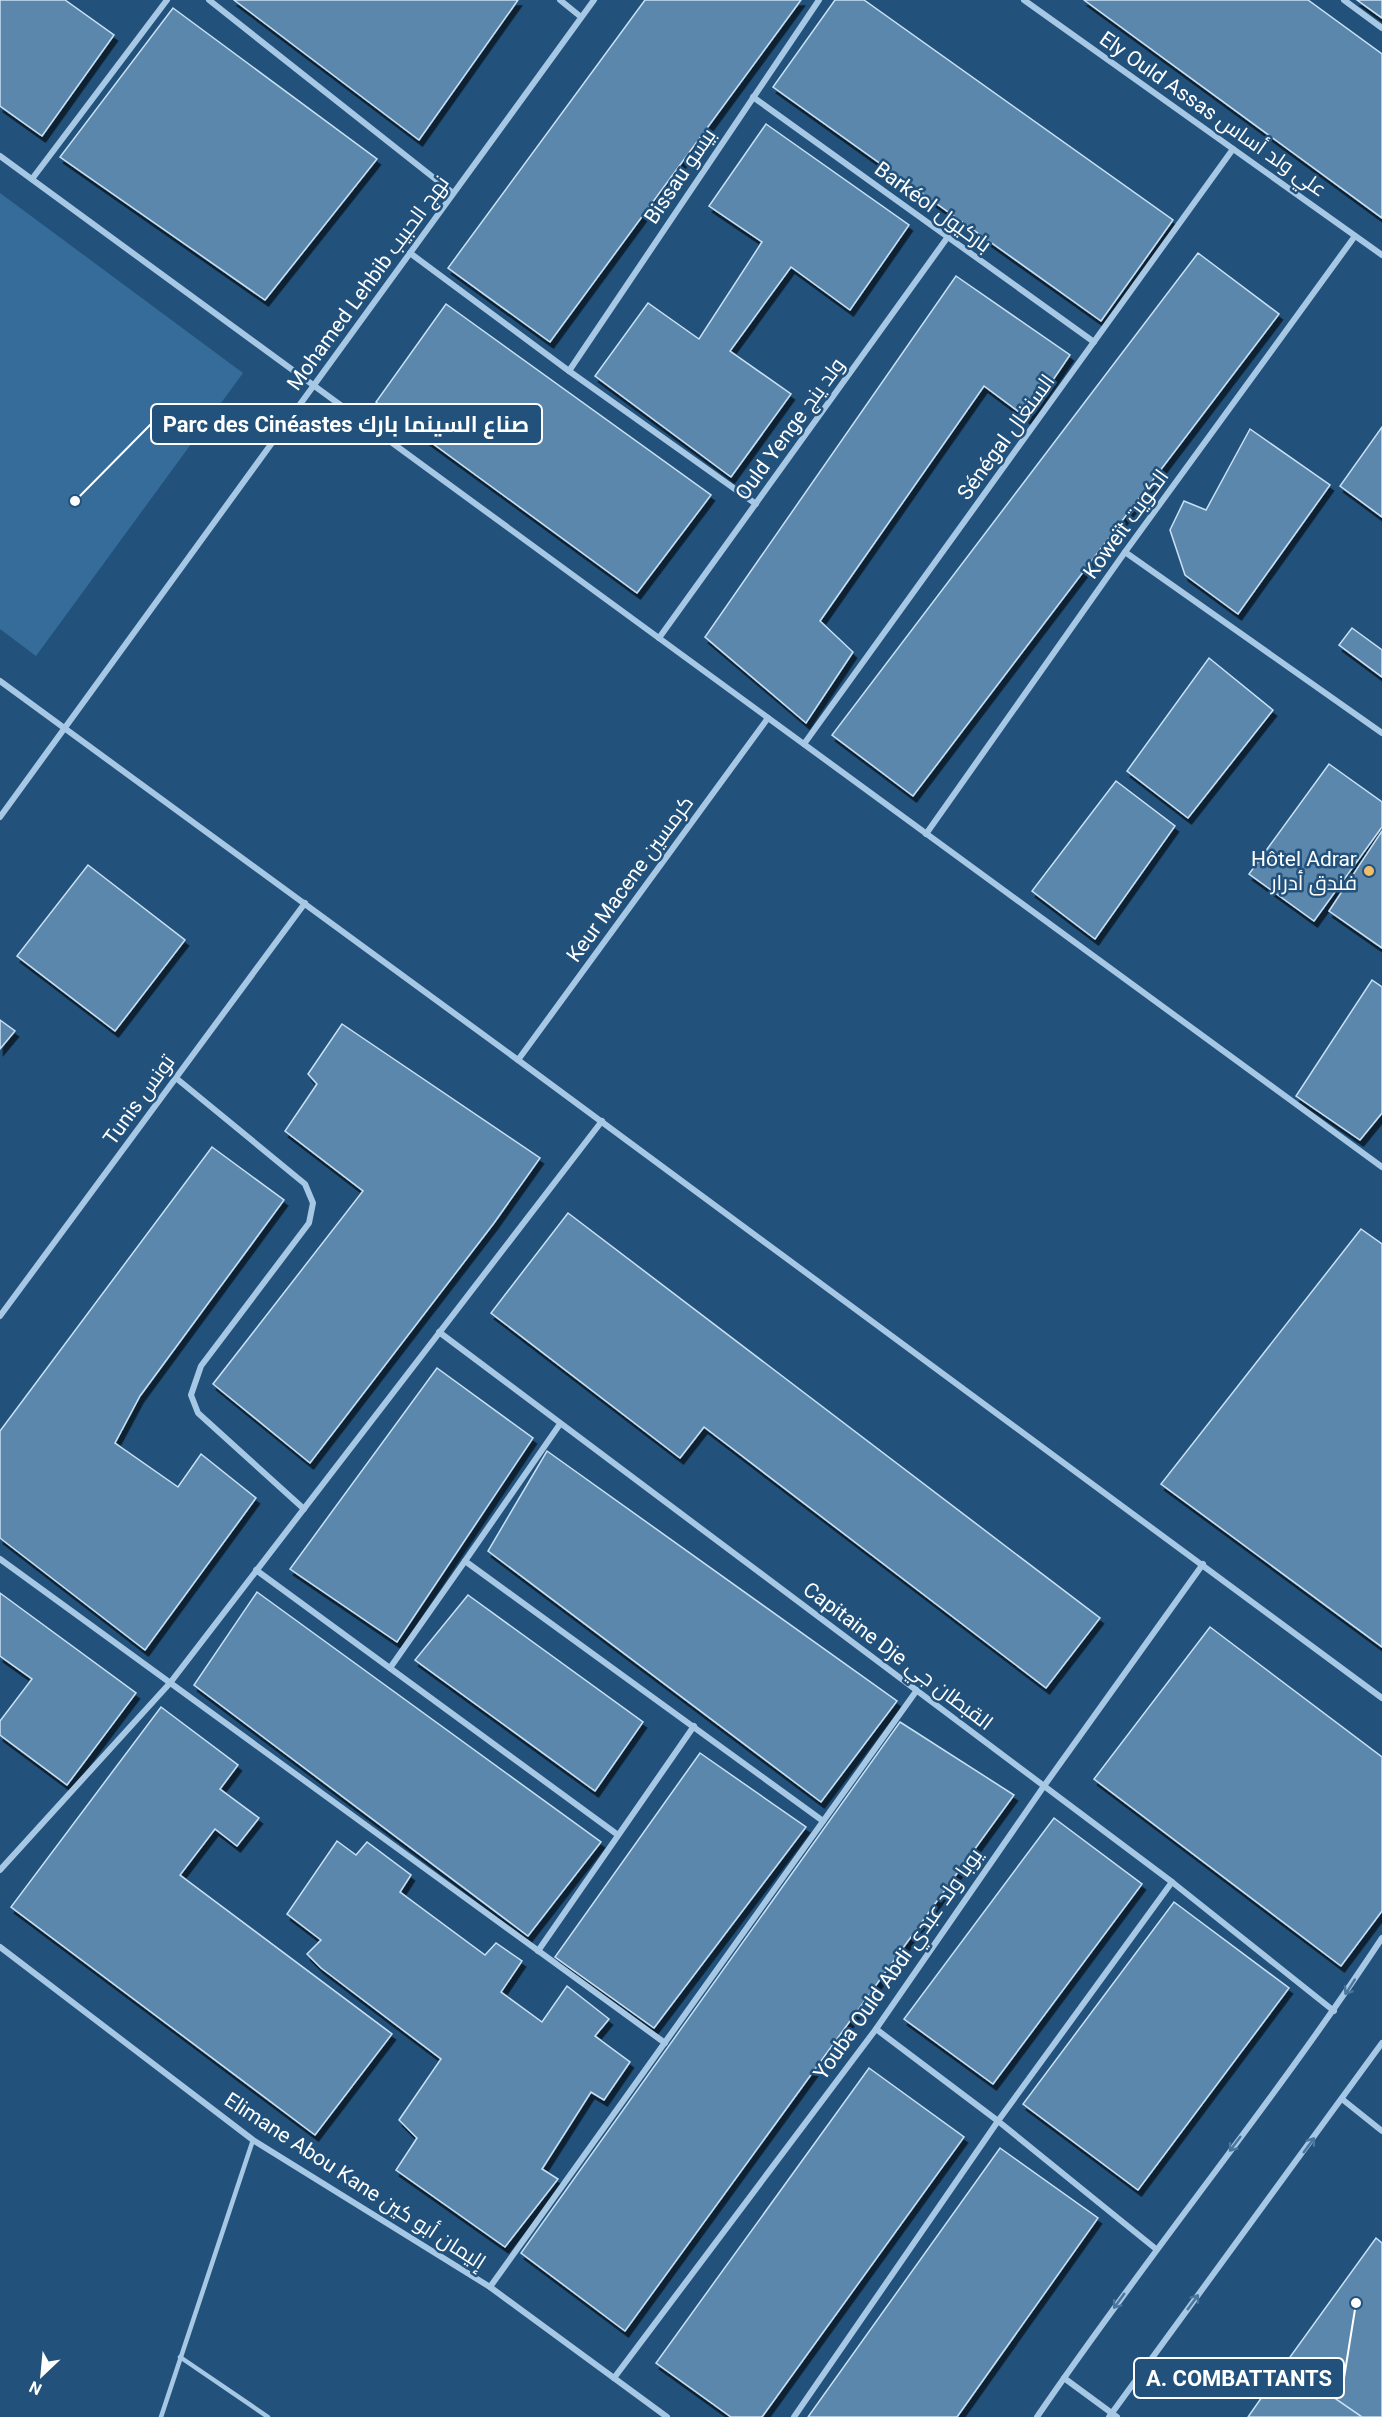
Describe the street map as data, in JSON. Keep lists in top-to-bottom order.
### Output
{
  "streets": {
    "street": [
      "Ely Ould Assas علي ولد أساس",
      "Bissau بيسو",
      "Barkéol باركيول",
      "Mohamed Lehbib نهج الحبيب",
      "Ould Yenge ولد ينج",
      "Sénégal السنغال",
      "Koweït الكويت",
      "Keur Macene كرمسين",
      "Tunis تونس",
      "Capitaine Dje القبطان جي",
      "Youba Ould Abdi يوبا ولد عبدي",
      "Elimane Abou Kane إليمان أبو كين"
    ]
  },
  "crossings": [
    ["Ely Ould Assas علي ولد أساس", "Sénégal السنغال"],
    ["Ely Ould Assas علي ولد أساس", "Koweït الكويت"],
    ["Bissau بيسو", "Barkéol باركيول"],
    ["Barkéol باركيول", "Ould Yenge ولد ينج"],
    ["Barkéol باركيول", "Sénégal السنغال"],
    ["Capitaine Dje القبطان جي", "Youba Ould Abdi يوبا ولد عبدي"],
    ["Youba Ould Abdi يوبا ولد عبدي", "Elimane Abou Kane إليمان أبو كين"]
  ],
  "places": ["Parc des Cinéastes صناع السينما بارك", "Hôtel Adrar فندق أدرار", "A. COMBATTANTS"],
  "north": "bottom left"
}
